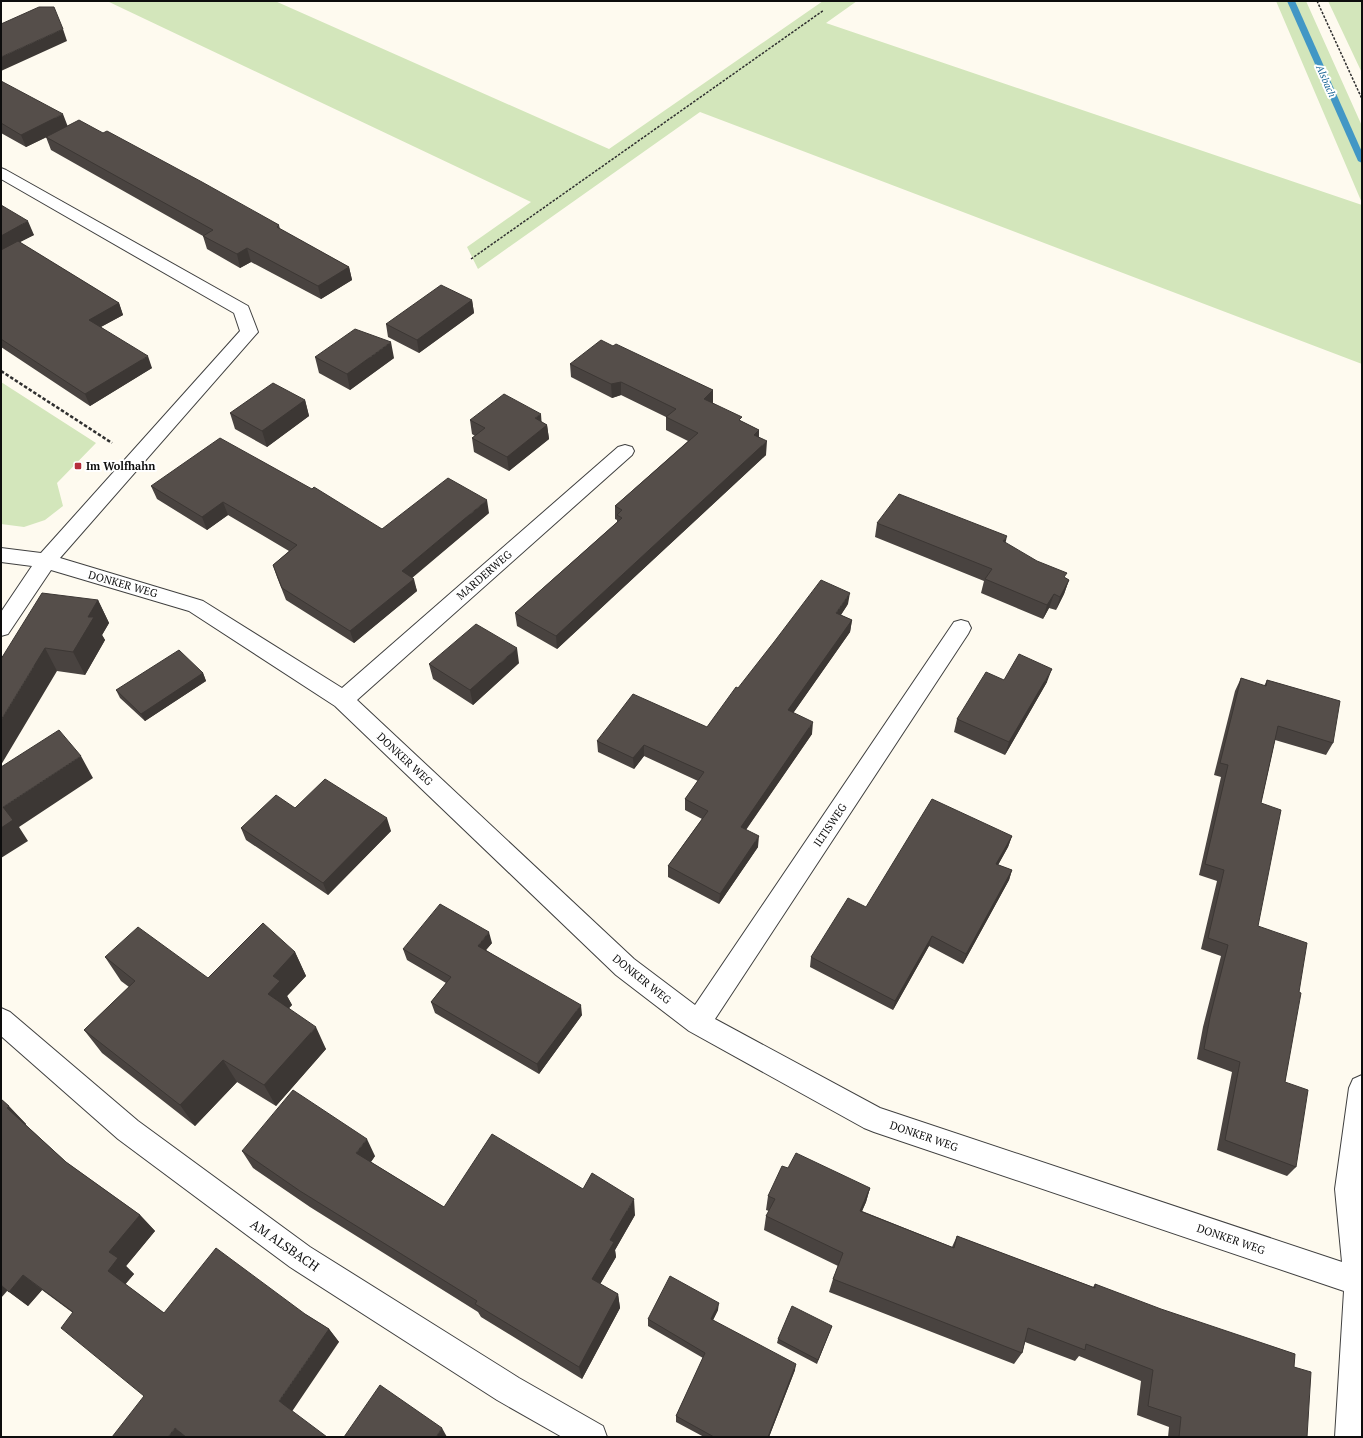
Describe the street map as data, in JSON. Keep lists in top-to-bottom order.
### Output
{
  "streets": {
    "street": [
      "MARDERWEG",
      "DONKER WEG",
      "ILTISWEG",
      "AM ALSBACH"
    ]
  },
  "crossings": [
    ["MARDERWEG", "DONKER WEG"],
    ["DONKER WEG", "ILTISWEG"]
  ],
  "water": ["Alsbach"],
  "places": {
    "transit": ["Im Wolfhahn"]
  }
}
